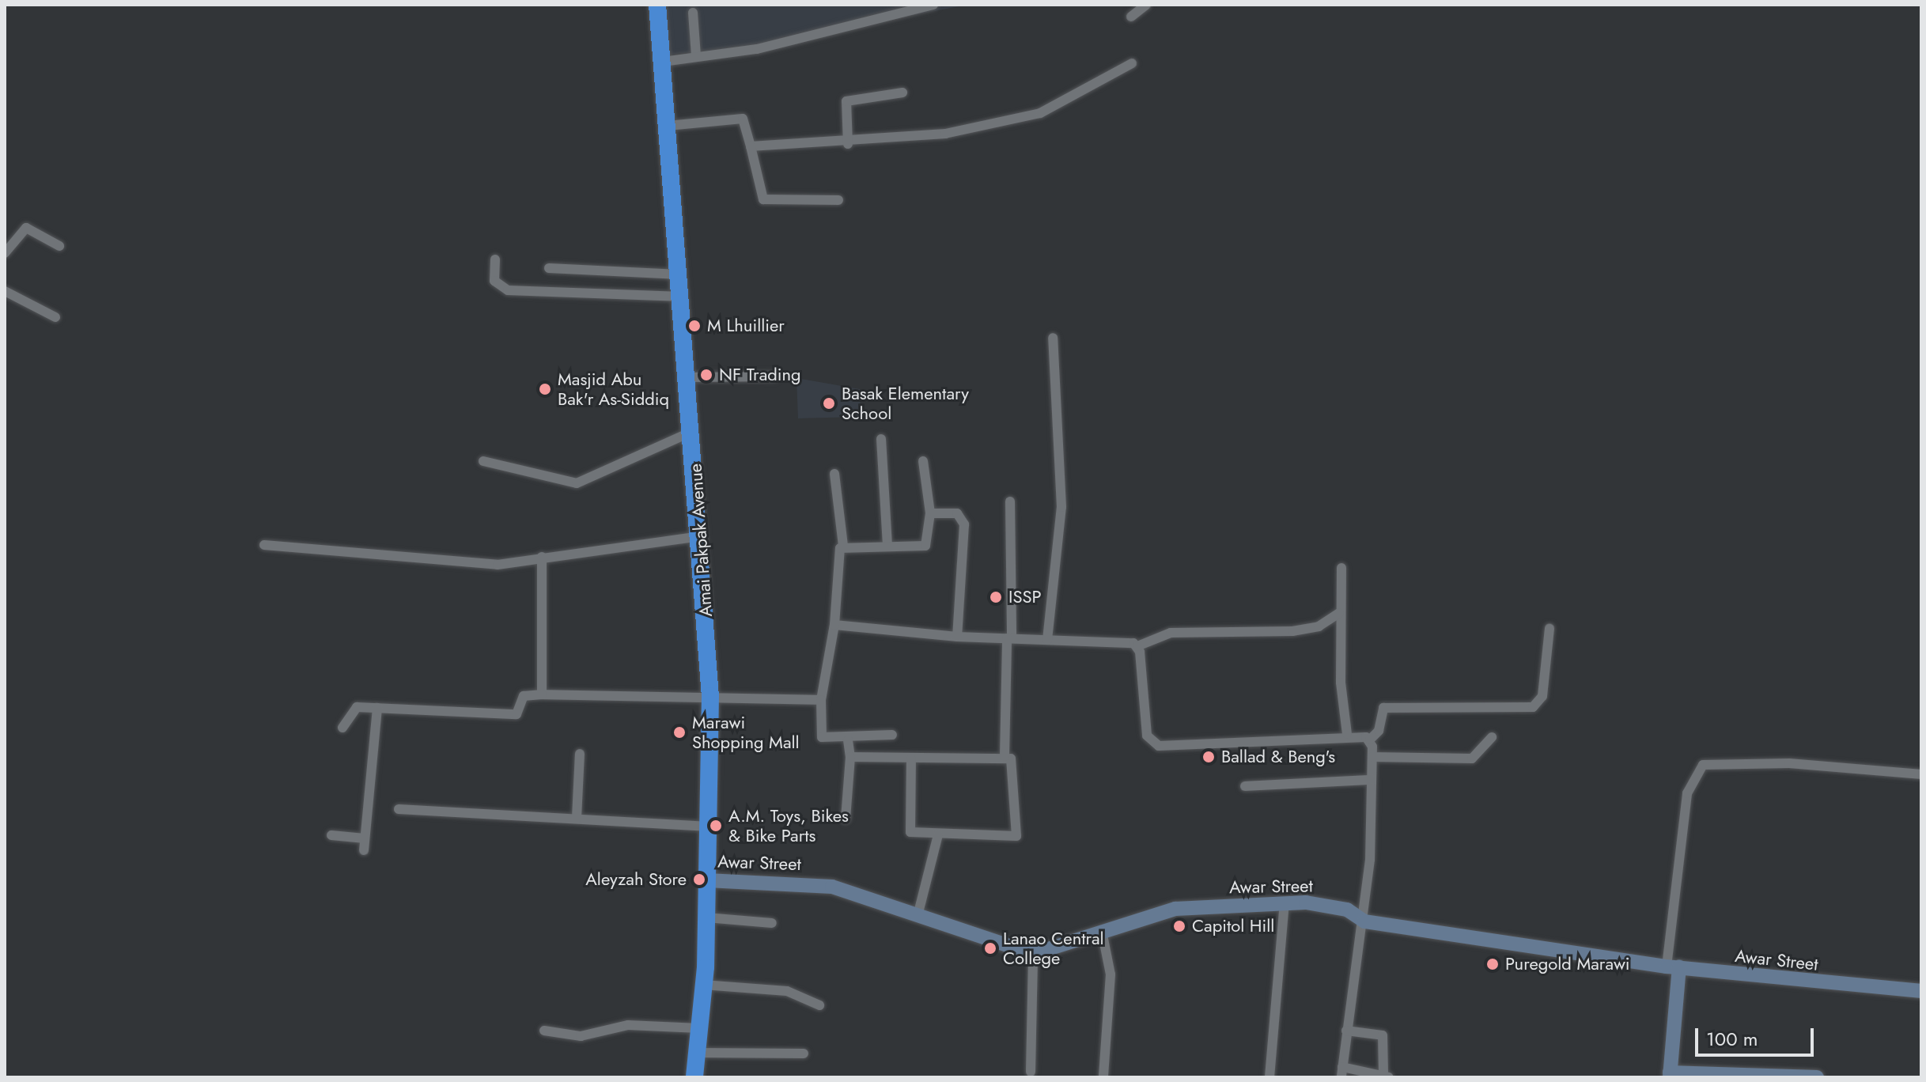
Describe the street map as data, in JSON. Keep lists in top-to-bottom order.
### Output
{
  "streets": {
    "highway": ["Amai Pakpak Avenue"],
    "street": ["Awar Street"]
  },
  "crossings": [
    ["Amai Pakpak Avenue", "Awar Street"]
  ],
  "places": [
    "M Lhuillier",
    "NF Trading",
    "Masjid Abu Bak'r As-Siddiq",
    "Basak Elementary School",
    "ISSP",
    "Marawi Shopping Mall",
    "Ballad & Beng's",
    "A.M. Toys, Bikes & Bike Parts",
    "Aleyzah Store",
    "Capitol Hill",
    "Lanao Central College",
    "Puregold Marawi"
  ],
  "scale_bar": "100 m"
}
